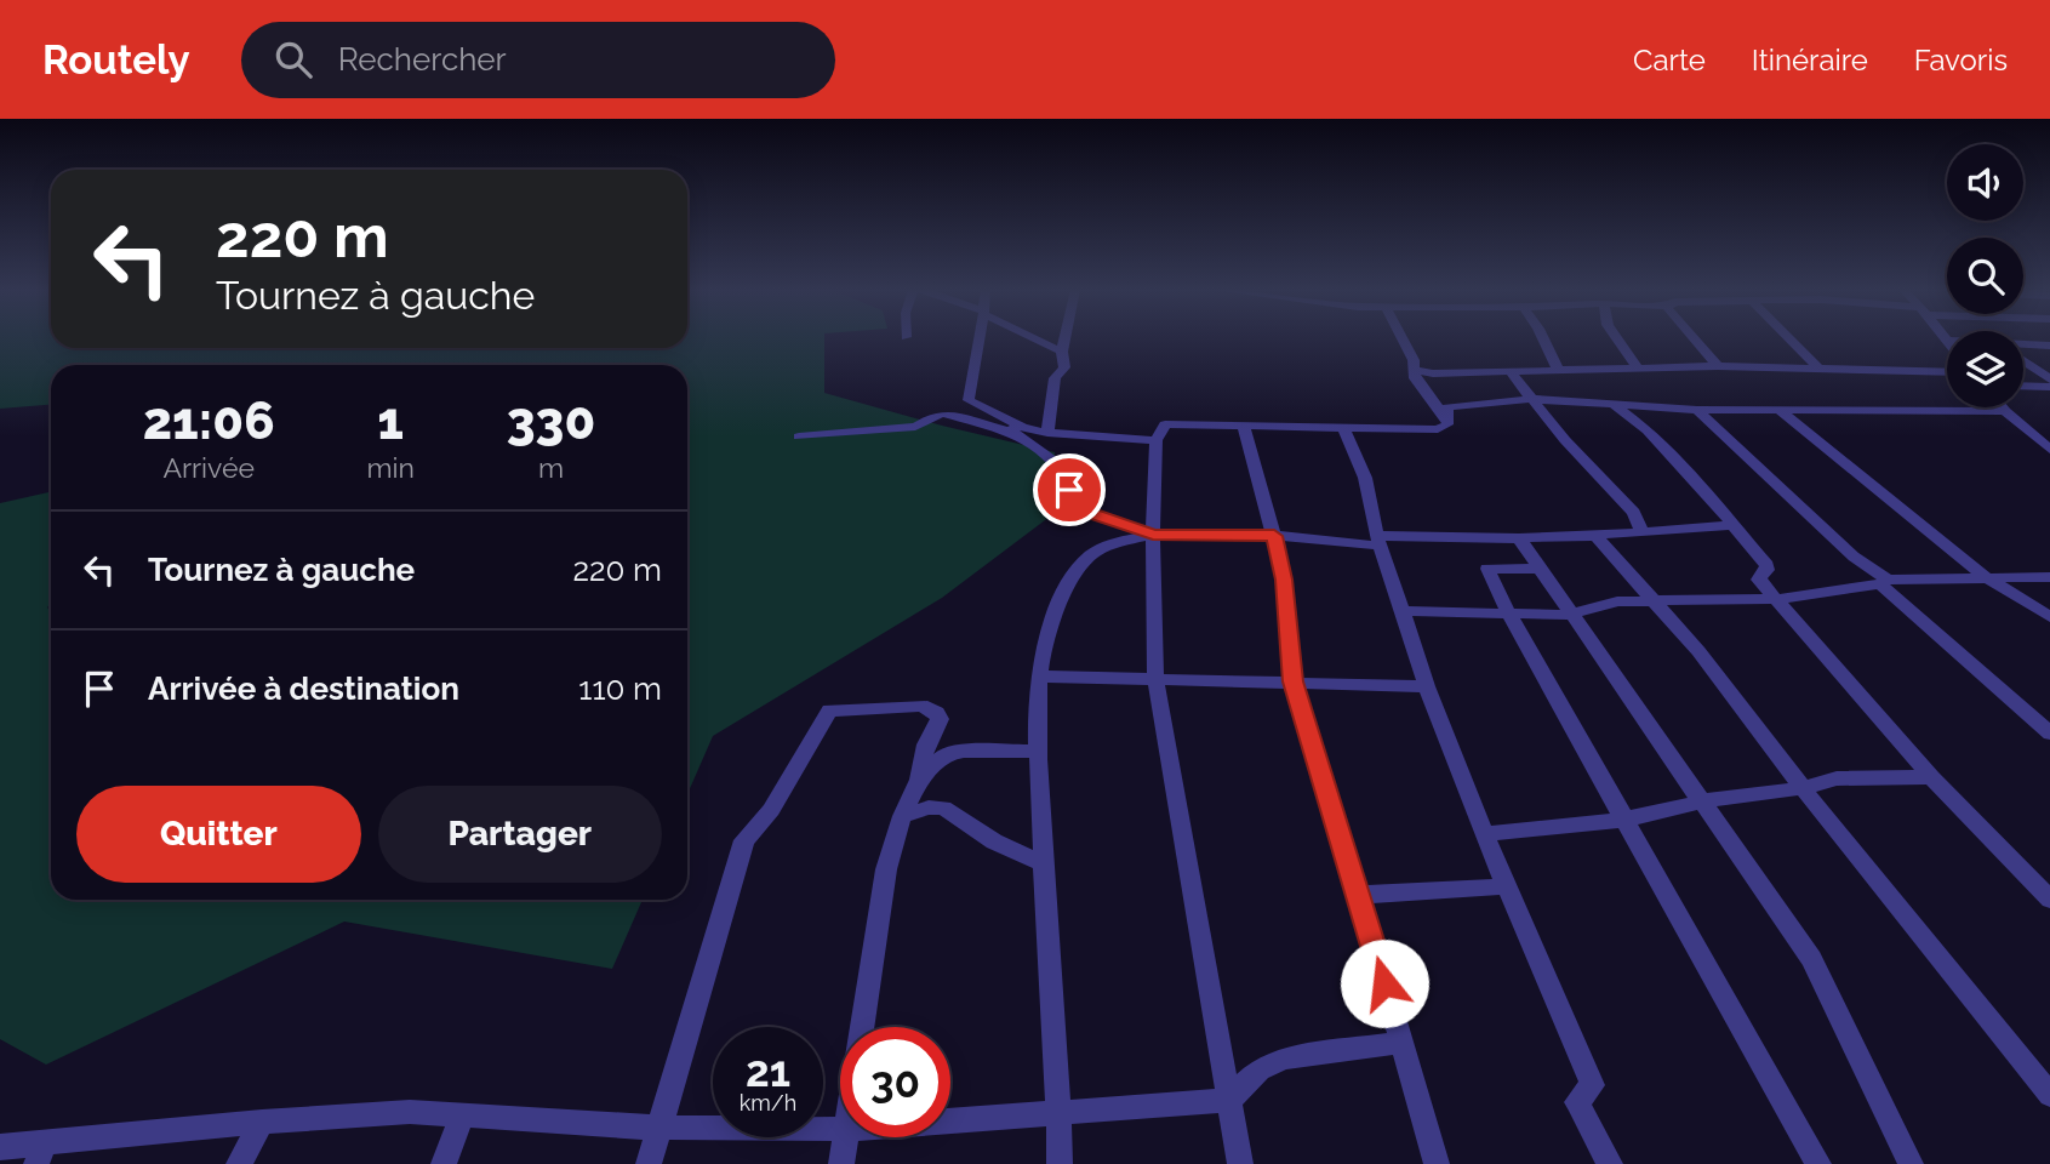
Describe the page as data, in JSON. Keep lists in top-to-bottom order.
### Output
{
  "page": {
    "header": "Routely",
    "search": "Rechercher",
    "nav": ["Carte", "Itinéraire", "Favoris"],
    "turn": ["220 m", "Tournez à gauche"],
    "eta": [
      "21:06",
      "Arrivée",
      "1",
      "min",
      "330",
      "m"
    ],
    "list": [
      {
        "name": "Tournez à gauche",
        "value": "220 m"
      },
      {
        "name": "Arrivée à destination",
        "value": "110 m"
      }
    ],
    "buttons": ["Quitter", "Partager"],
    "speed": "21 km/h",
    "limit": "30"
  }
}
